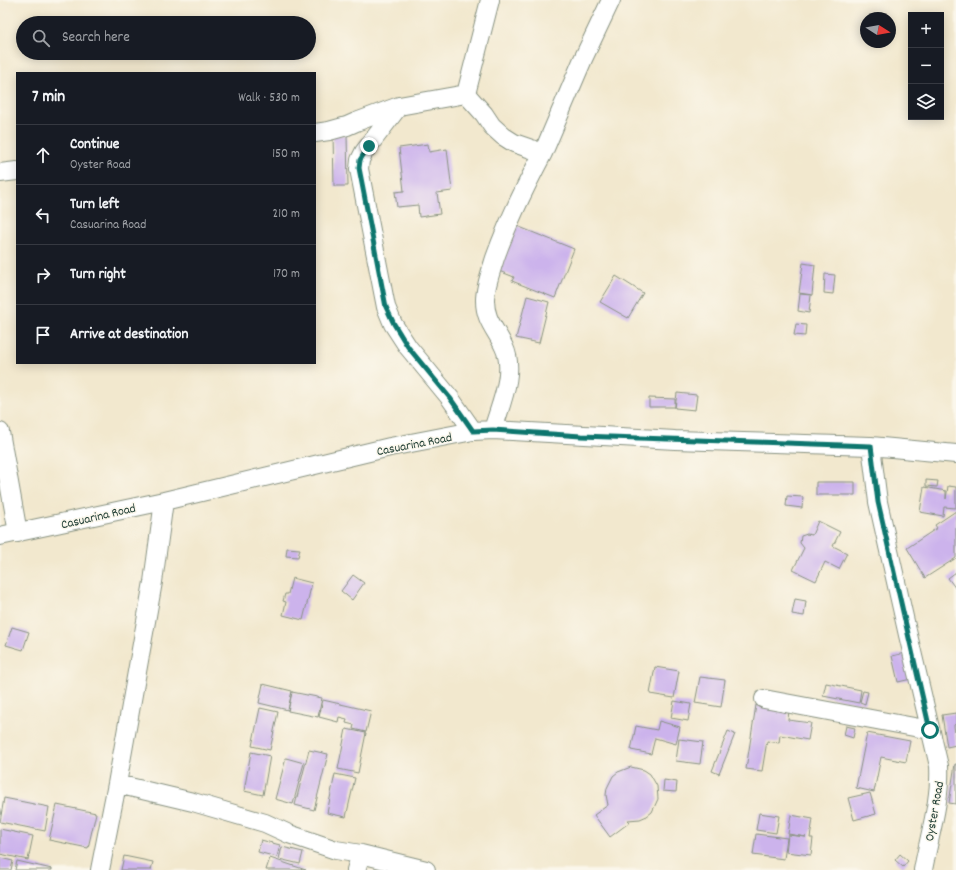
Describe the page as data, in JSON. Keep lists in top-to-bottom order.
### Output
{
  "streets": {
    "street": ["Casuarina Road", "Oyster Road"]
  },
  "crossings": [
    ["Casuarina Road", "Oyster Road"]
  ],
  "north": "right",
  "page": {
    "map_buttons": ["+", "−"],
    "search": "Search here",
    "heading": ["7 min", "Walk · 530 m"],
    "list": [
      ["Continue", "Oyster Road", "150 m"],
      ["Turn left", "Casuarina Road", "210 m"],
      ["Turn right", "170 m"],
      "Arrive at destination"
    ]
  }
}
